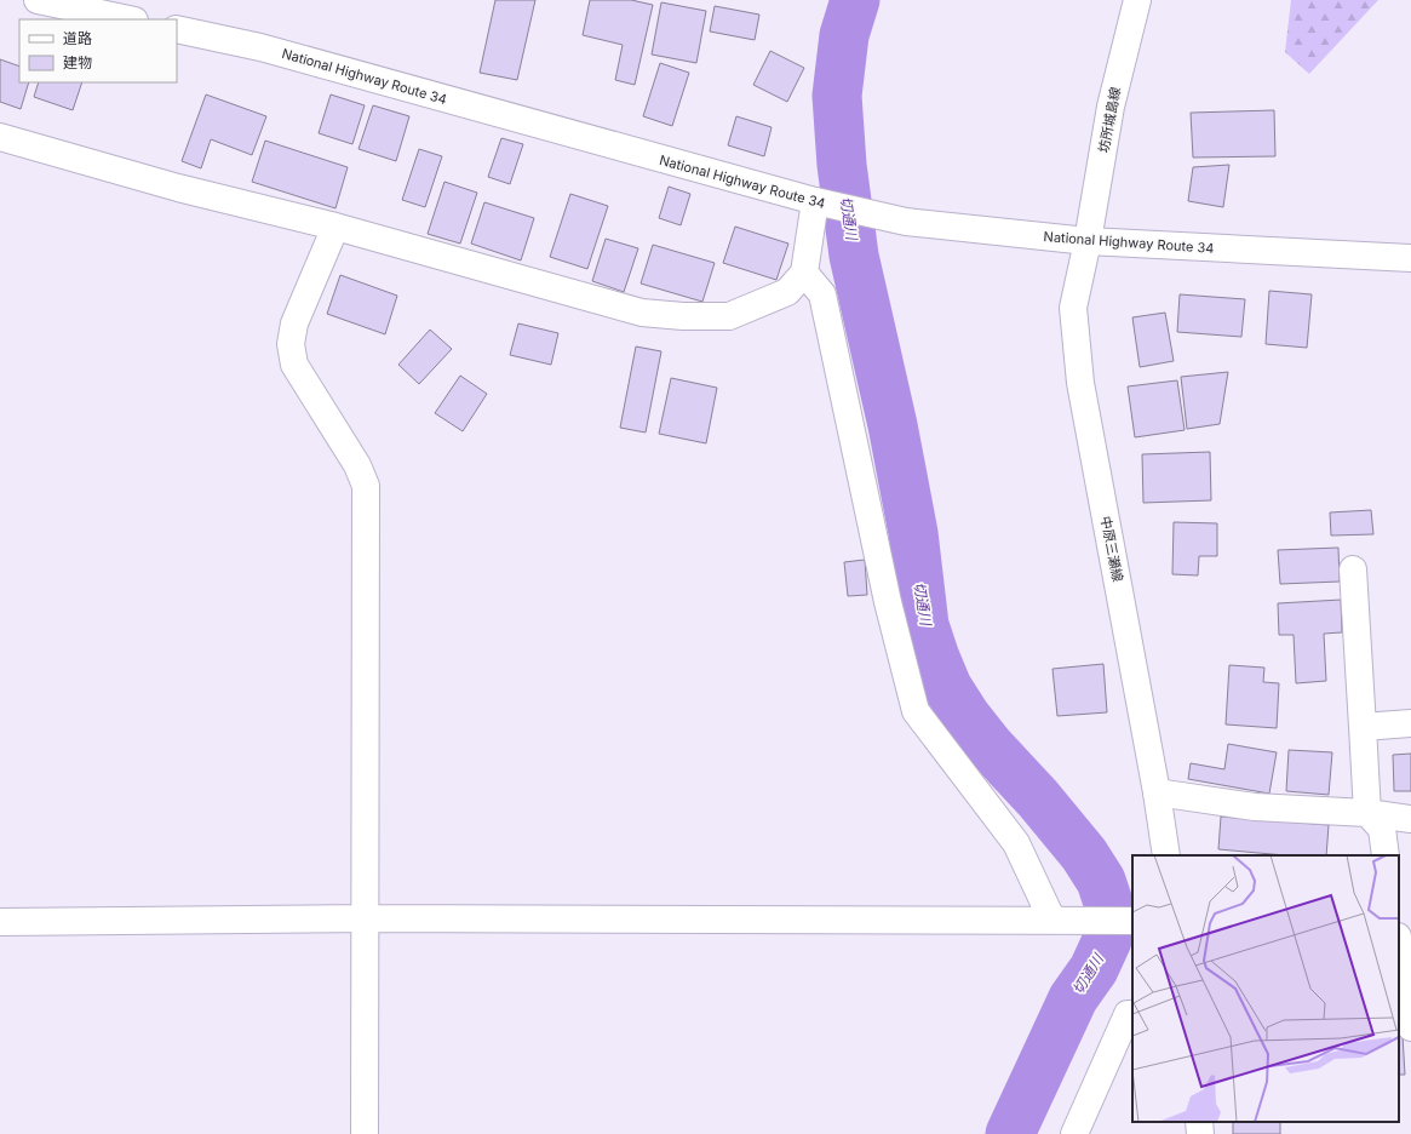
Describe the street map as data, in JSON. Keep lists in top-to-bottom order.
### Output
{
  "streets": {
    "main road": ["National Highway Route 34", "坊所城島線", "中原三瀬線"]
  },
  "crossings": [
    ["National Highway Route 34", "坊所城島線"],
    ["National Highway Route 34", "中原三瀬線"],
    ["坊所城島線", "中原三瀬線"]
  ],
  "water": ["切通川"],
  "legend": ["道路", "建物"]
}
